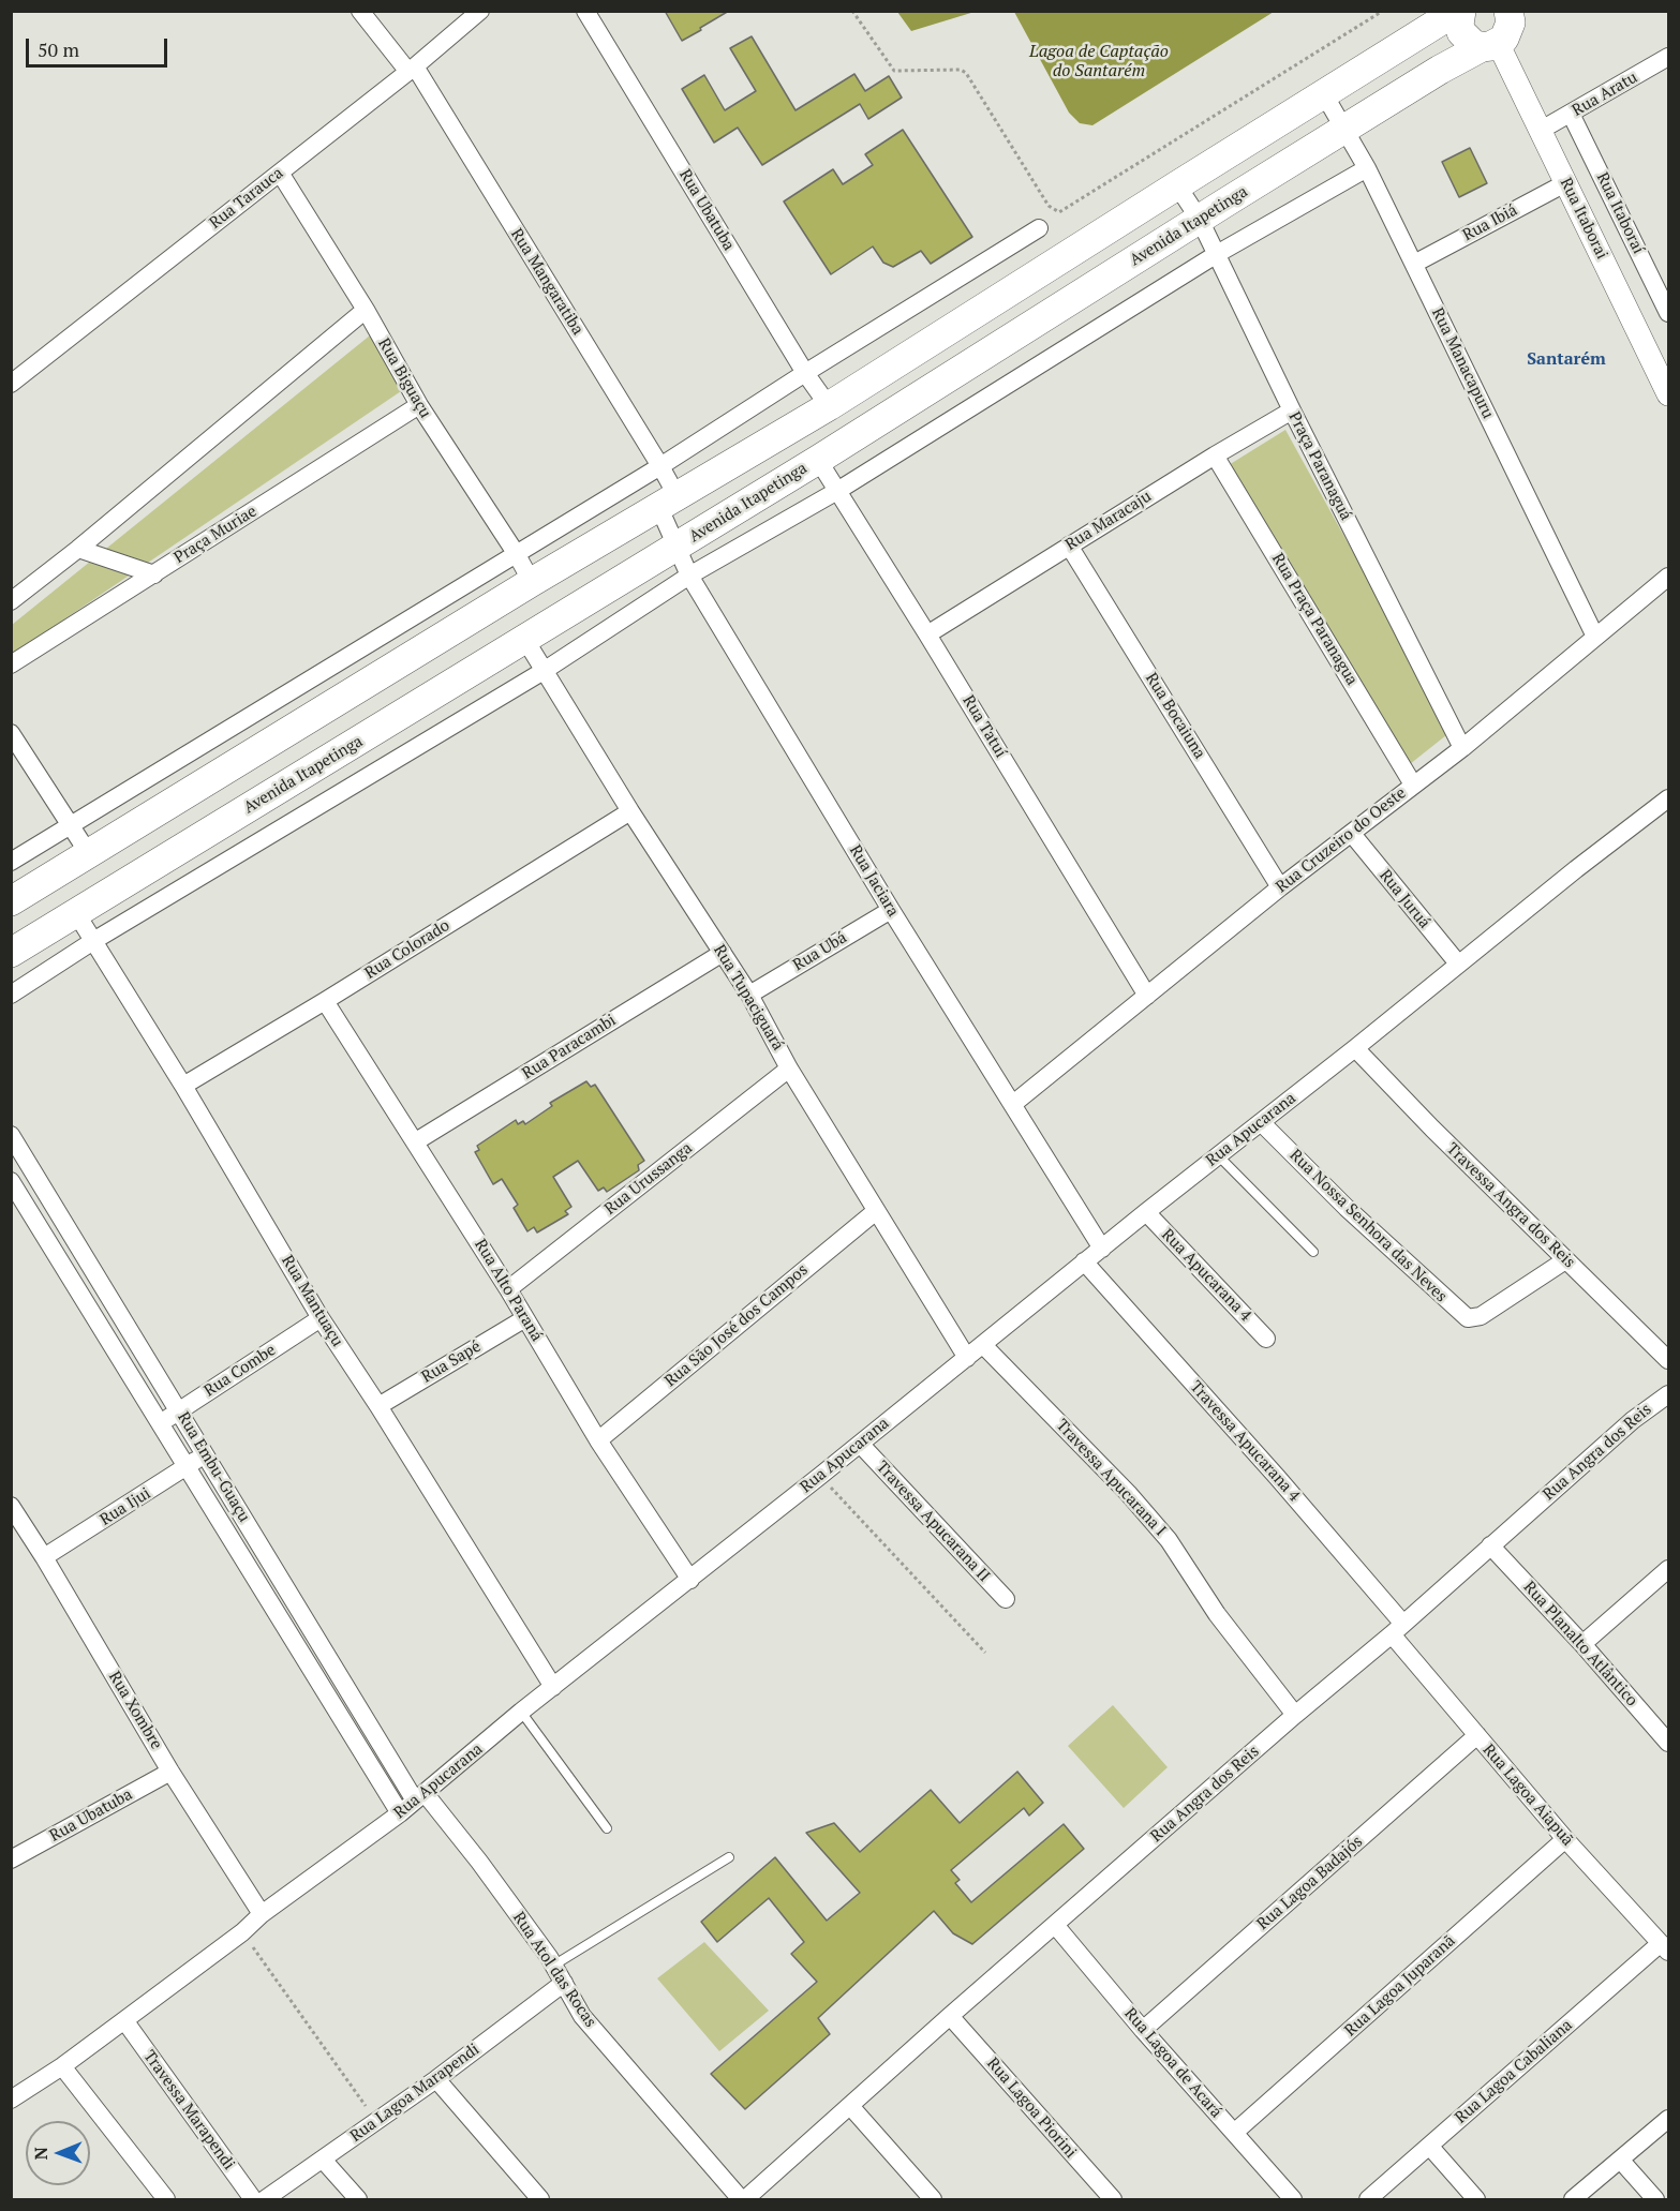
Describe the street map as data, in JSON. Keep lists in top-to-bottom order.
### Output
{
  "streets": {
    "main road": ["Avenida Itapetinga"],
    "street": [
      "Rua Aratu",
      "Rua Tarauca",
      "Rua Ubatuba",
      "Rua Itaboraí",
      "Rua Itaborai",
      "Rua Ibiá",
      "Rua Mangaratiba",
      "Rua Manacapuru",
      "Rua Biguaçu",
      "Praça Paranaguá",
      "Rua Maracaju",
      "Praça Muriae",
      "Rua Praça Paranagua",
      "Rua Bocaiuna",
      "Rua Tatuí",
      "Rua Cruzeiro do Oeste",
      "Rua Jaciara",
      "Rua Juruá",
      "Rua Colorado",
      "Rua Ubá",
      "Rua Tupaciguará",
      "Rua Paracambi",
      "Rua Apucarana",
      "Rua Urussanga",
      "Travessa Angra dos Reis",
      "Rua Nossa Senhora das Neves",
      "Rua Apucarana 4",
      "Rua Alto Paraná",
      "Rua Mantuaçu",
      "Rua São José dos Campos",
      "Rua Sapé",
      "Rua Combe",
      "Travessa Apucarana 4",
      "Rua Angra dos Reis",
      "Rua Embu-Guaçu",
      "Travessa Apucarana I",
      "Rua Ijui",
      "Travessa Apucarana II",
      "Rua Planalto Atlântico",
      "Rua Xombre",
      "Rua Lagoa Aiapuã",
      "Rua Lagoa Badajós",
      "Rua Atol das Rocas",
      "Rua Lagoa Juparanã",
      "Rua Lagoa de Acará",
      "Rua Lagoa Cabaliana",
      "Rua Lagoa Marapendi",
      "Rua Lagoa Piorini",
      "Travessa Marapendi"
    ]
  },
  "crossings": [
    ["Rua Aratu", "Rua Itaboraí"],
    ["Rua Aratu", "Rua Itaborai"],
    ["Rua Tarauca", "Rua Mangaratiba"],
    ["Rua Tarauca", "Rua Biguaçu"],
    ["Rua Ubatuba", "Rua Xombre"],
    ["Rua Itaborai", "Rua Ibiá"],
    ["Rua Itaborai", "Avenida Itapetinga"],
    ["Rua Ibiá", "Rua Manacapuru"],
    ["Avenida Itapetinga", "Rua Manacapuru"],
    ["Avenida Itapetinga", "Praça Paranaguá"],
    ["Avenida Itapetinga", "Rua Tatuí"],
    ["Avenida Itapetinga", "Rua Jaciara"],
    ["Avenida Itapetinga", "Rua Tupaciguará"],
    ["Avenida Itapetinga", "Rua Mantuaçu"],
    ["Rua Mangaratiba", "Rua Jaciara"],
    ["Rua Manacapuru", "Rua Cruzeiro do Oeste"],
    ["Rua Biguaçu", "Praça Muriae"],
    ["Praça Paranaguá", "Rua Maracaju"],
    ["Praça Paranaguá", "Rua Cruzeiro do Oeste"],
    ["Rua Maracaju", "Rua Praça Paranagua"],
    ["Rua Maracaju", "Rua Bocaiuna"],
    ["Rua Maracaju", "Rua Tatuí"],
    ["Rua Praça Paranagua", "Rua Cruzeiro do Oeste"],
    ["Rua Bocaiuna", "Rua Cruzeiro do Oeste"],
    ["Rua Tatuí", "Rua Cruzeiro do Oeste"],
    ["Rua Cruzeiro do Oeste", "Rua Jaciara"],
    ["Rua Cruzeiro do Oeste", "Rua Juruá"],
    ["Rua Jaciara", "Rua Ubá"],
    ["Rua Jaciara", "Rua Apucarana"],
    ["Rua Juruá", "Rua Apucarana"],
    ["Rua Colorado", "Rua Tupaciguará"],
    ["Rua Colorado", "Rua Alto Paraná"],
    ["Rua Colorado", "Rua Mantuaçu"],
    ["Rua Ubá", "Rua Tupaciguará"],
    ["Rua Tupaciguará", "Rua Paracambi"],
    ["Rua Tupaciguará", "Rua Apucarana"],
    ["Rua Tupaciguará", "Rua Urussanga"],
    ["Rua Tupaciguará", "Rua São José dos Campos"],
    ["Rua Paracambi", "Rua Alto Paraná"],
    ["Rua Apucarana", "Travessa Angra dos Reis"],
    ["Rua Apucarana", "Rua Nossa Senhora das Neves"],
    ["Rua Apucarana", "Rua Apucarana 4"],
    ["Rua Apucarana", "Rua Alto Paraná"],
    ["Rua Apucarana", "Rua Mantuaçu"],
    ["Rua Apucarana", "Travessa Apucarana 4"],
    ["Rua Apucarana", "Rua Embu-Guaçu"],
    ["Rua Apucarana", "Travessa Apucarana I"],
    ["Rua Apucarana", "Travessa Apucarana II"],
    ["Rua Apucarana", "Rua Xombre"],
    ["Rua Apucarana", "Rua Atol das Rocas"],
    ["Rua Apucarana", "Travessa Marapendi"],
    ["Rua Urussanga", "Rua Alto Paraná"],
    ["Travessa Angra dos Reis", "Rua Nossa Senhora das Neves"],
    ["Rua Alto Paraná", "Rua São José dos Campos"],
    ["Rua Alto Paraná", "Rua Sapé"],
    ["Rua Mantuaçu", "Rua Sapé"],
    ["Rua Mantuaçu", "Rua Combe"],
    ["Rua Combe", "Rua Embu-Guaçu"],
    ["Travessa Apucarana 4", "Rua Angra dos Reis"],
    ["Travessa Apucarana 4", "Rua Lagoa Aiapuã"],
    ["Rua Angra dos Reis", "Travessa Apucarana I"],
    ["Rua Angra dos Reis", "Rua Planalto Atlântico"],
    ["Rua Angra dos Reis", "Rua Lagoa Aiapuã"],
    ["Rua Angra dos Reis", "Rua Atol das Rocas"],
    ["Rua Angra dos Reis", "Rua Lagoa de Acará"],
    ["Rua Angra dos Reis", "Rua Lagoa Piorini"],
    ["Rua Embu-Guaçu", "Rua Ijui"],
    ["Rua Embu-Guaçu", "Rua Atol das Rocas"],
    ["Rua Ijui", "Rua Xombre"],
    ["Rua Lagoa Aiapuã", "Rua Lagoa Badajós"],
    ["Rua Lagoa Aiapuã", "Rua Lagoa Juparanã"],
    ["Rua Lagoa Aiapuã", "Rua Lagoa Cabaliana"],
    ["Rua Lagoa Badajós", "Rua Lagoa de Acará"],
    ["Rua Atol das Rocas", "Rua Lagoa Marapendi"],
    ["Rua Lagoa Juparanã", "Rua Lagoa de Acará"]
  ],
  "districts": ["Santarém"],
  "water": ["Lagoa de Captação do Santarém"],
  "scale_bar": "50 m",
  "north": "left"
}
